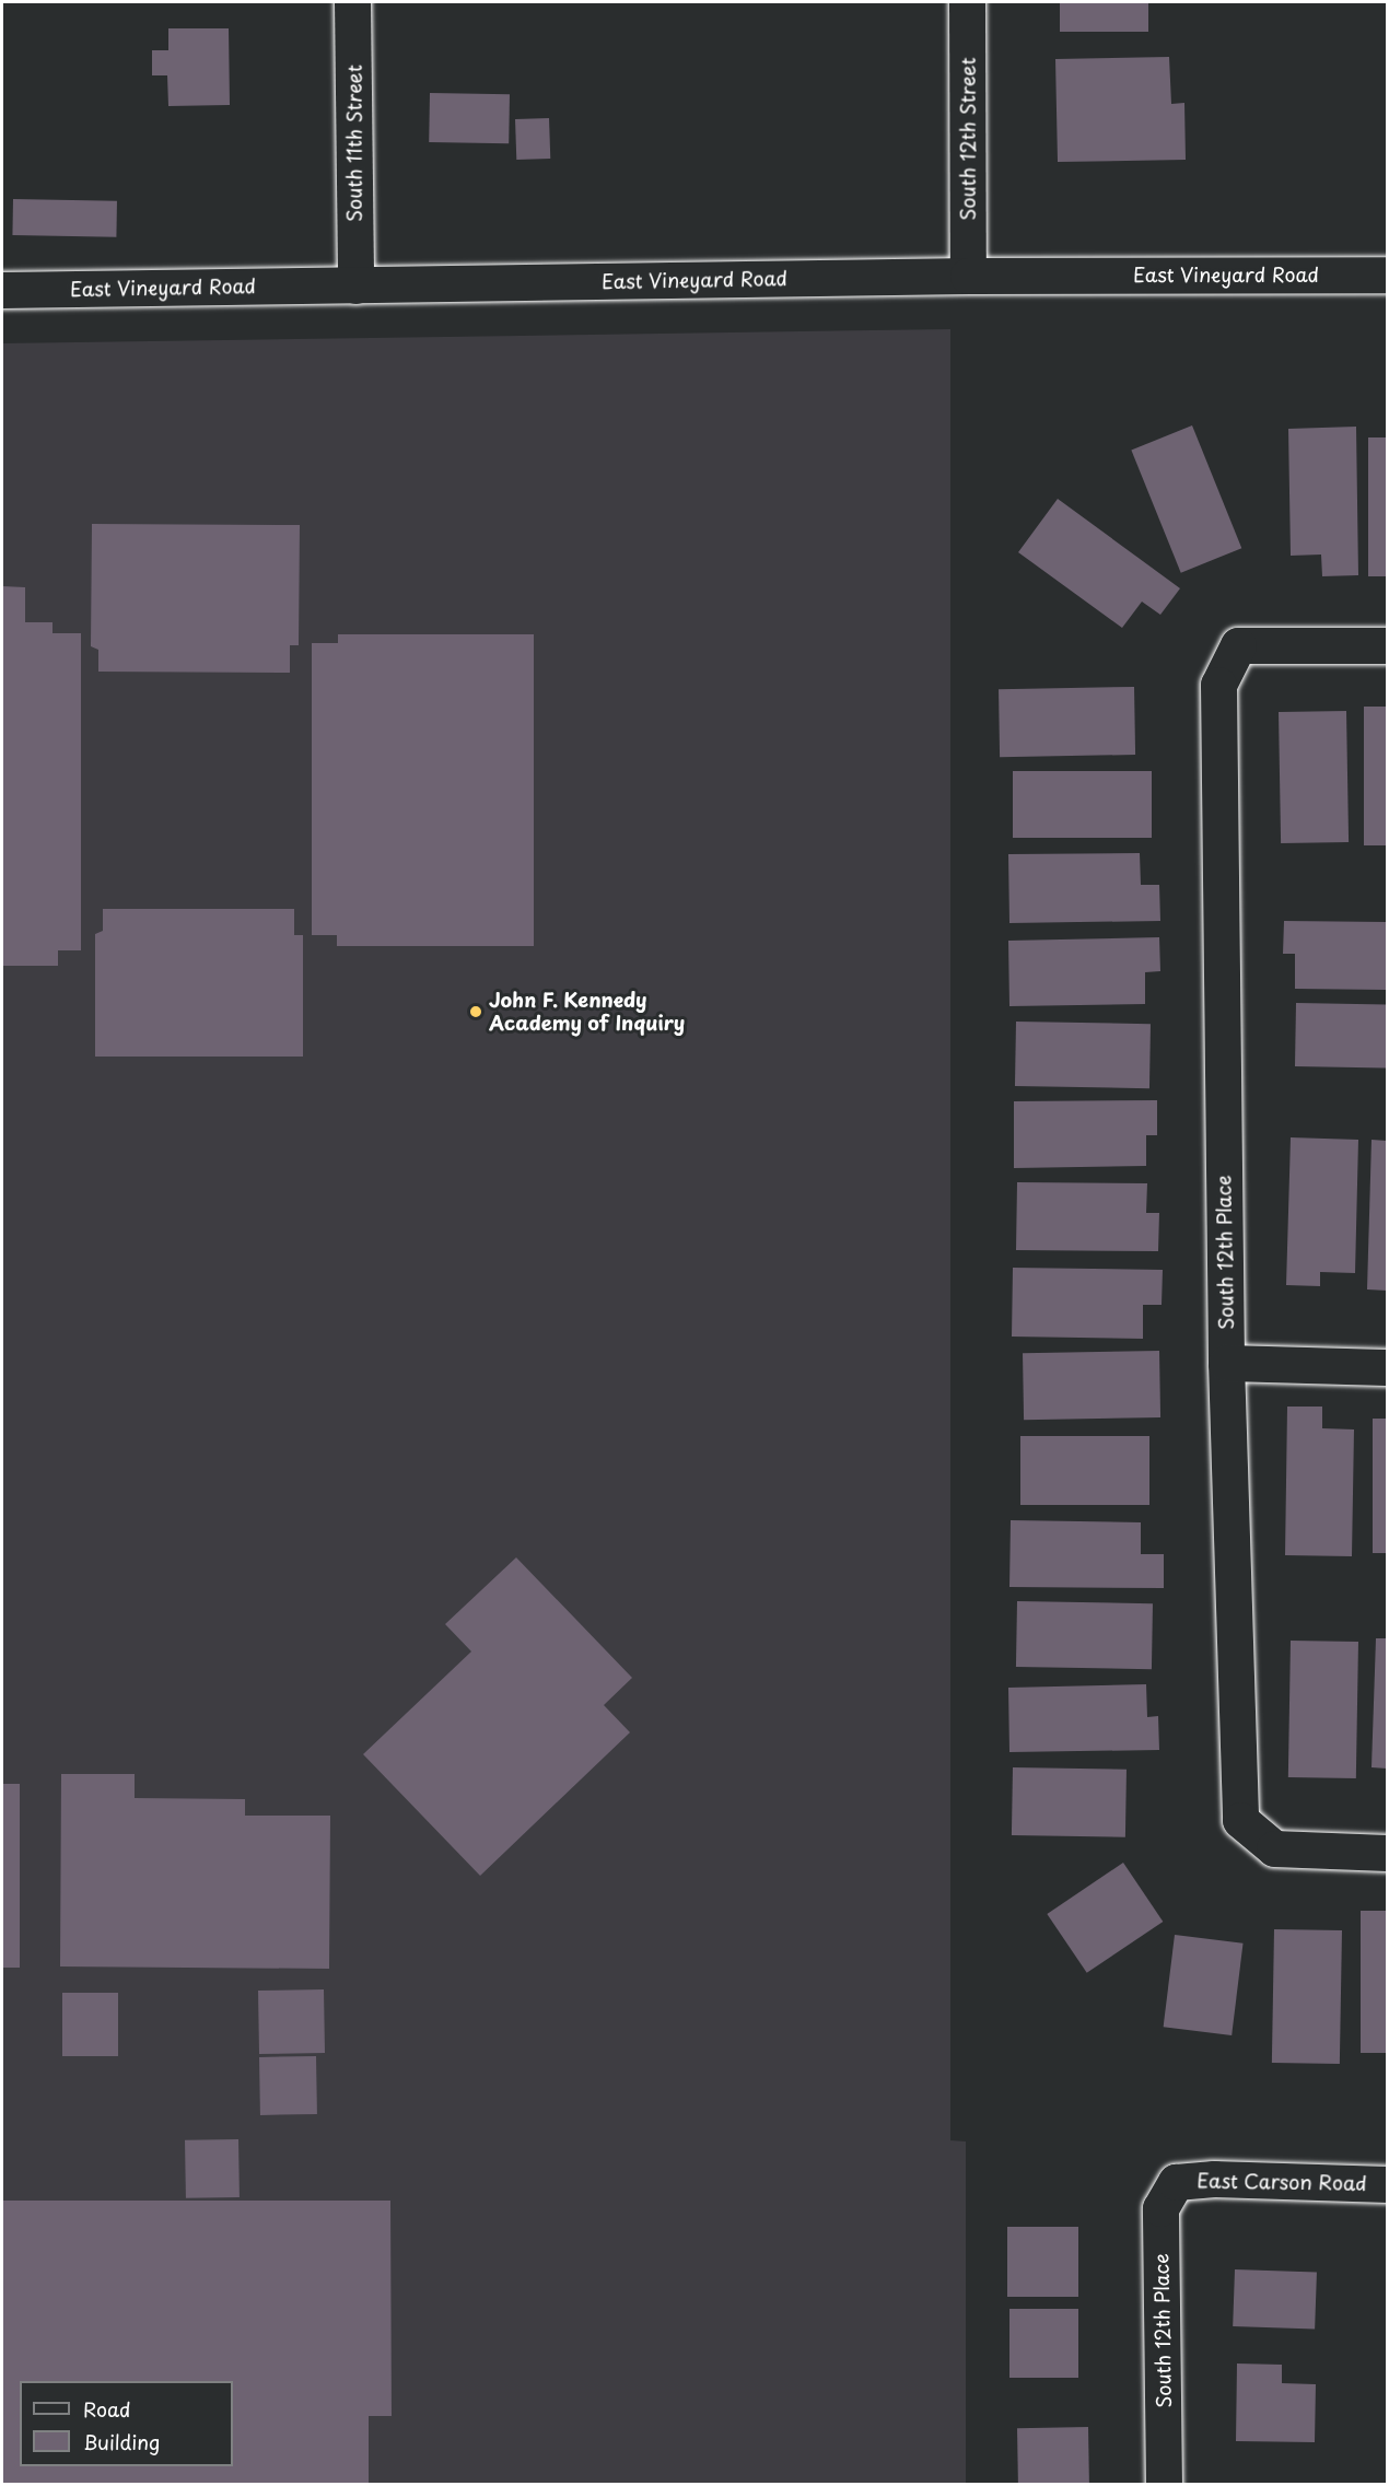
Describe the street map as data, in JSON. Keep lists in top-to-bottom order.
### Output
{
  "streets": {
    "street": [
      "South 12th Street",
      "South 11th Street",
      "East Vineyard Road",
      "South 12th Place",
      "East Carson Road"
    ]
  },
  "crossings": [
    ["South 12th Street", "East Vineyard Road"],
    ["South 11th Street", "East Vineyard Road"],
    ["South 12th Place", "East Carson Road"]
  ],
  "places": ["John F. Kennedy Academy of Inquiry"],
  "legend": ["Road", "Building"]
}
